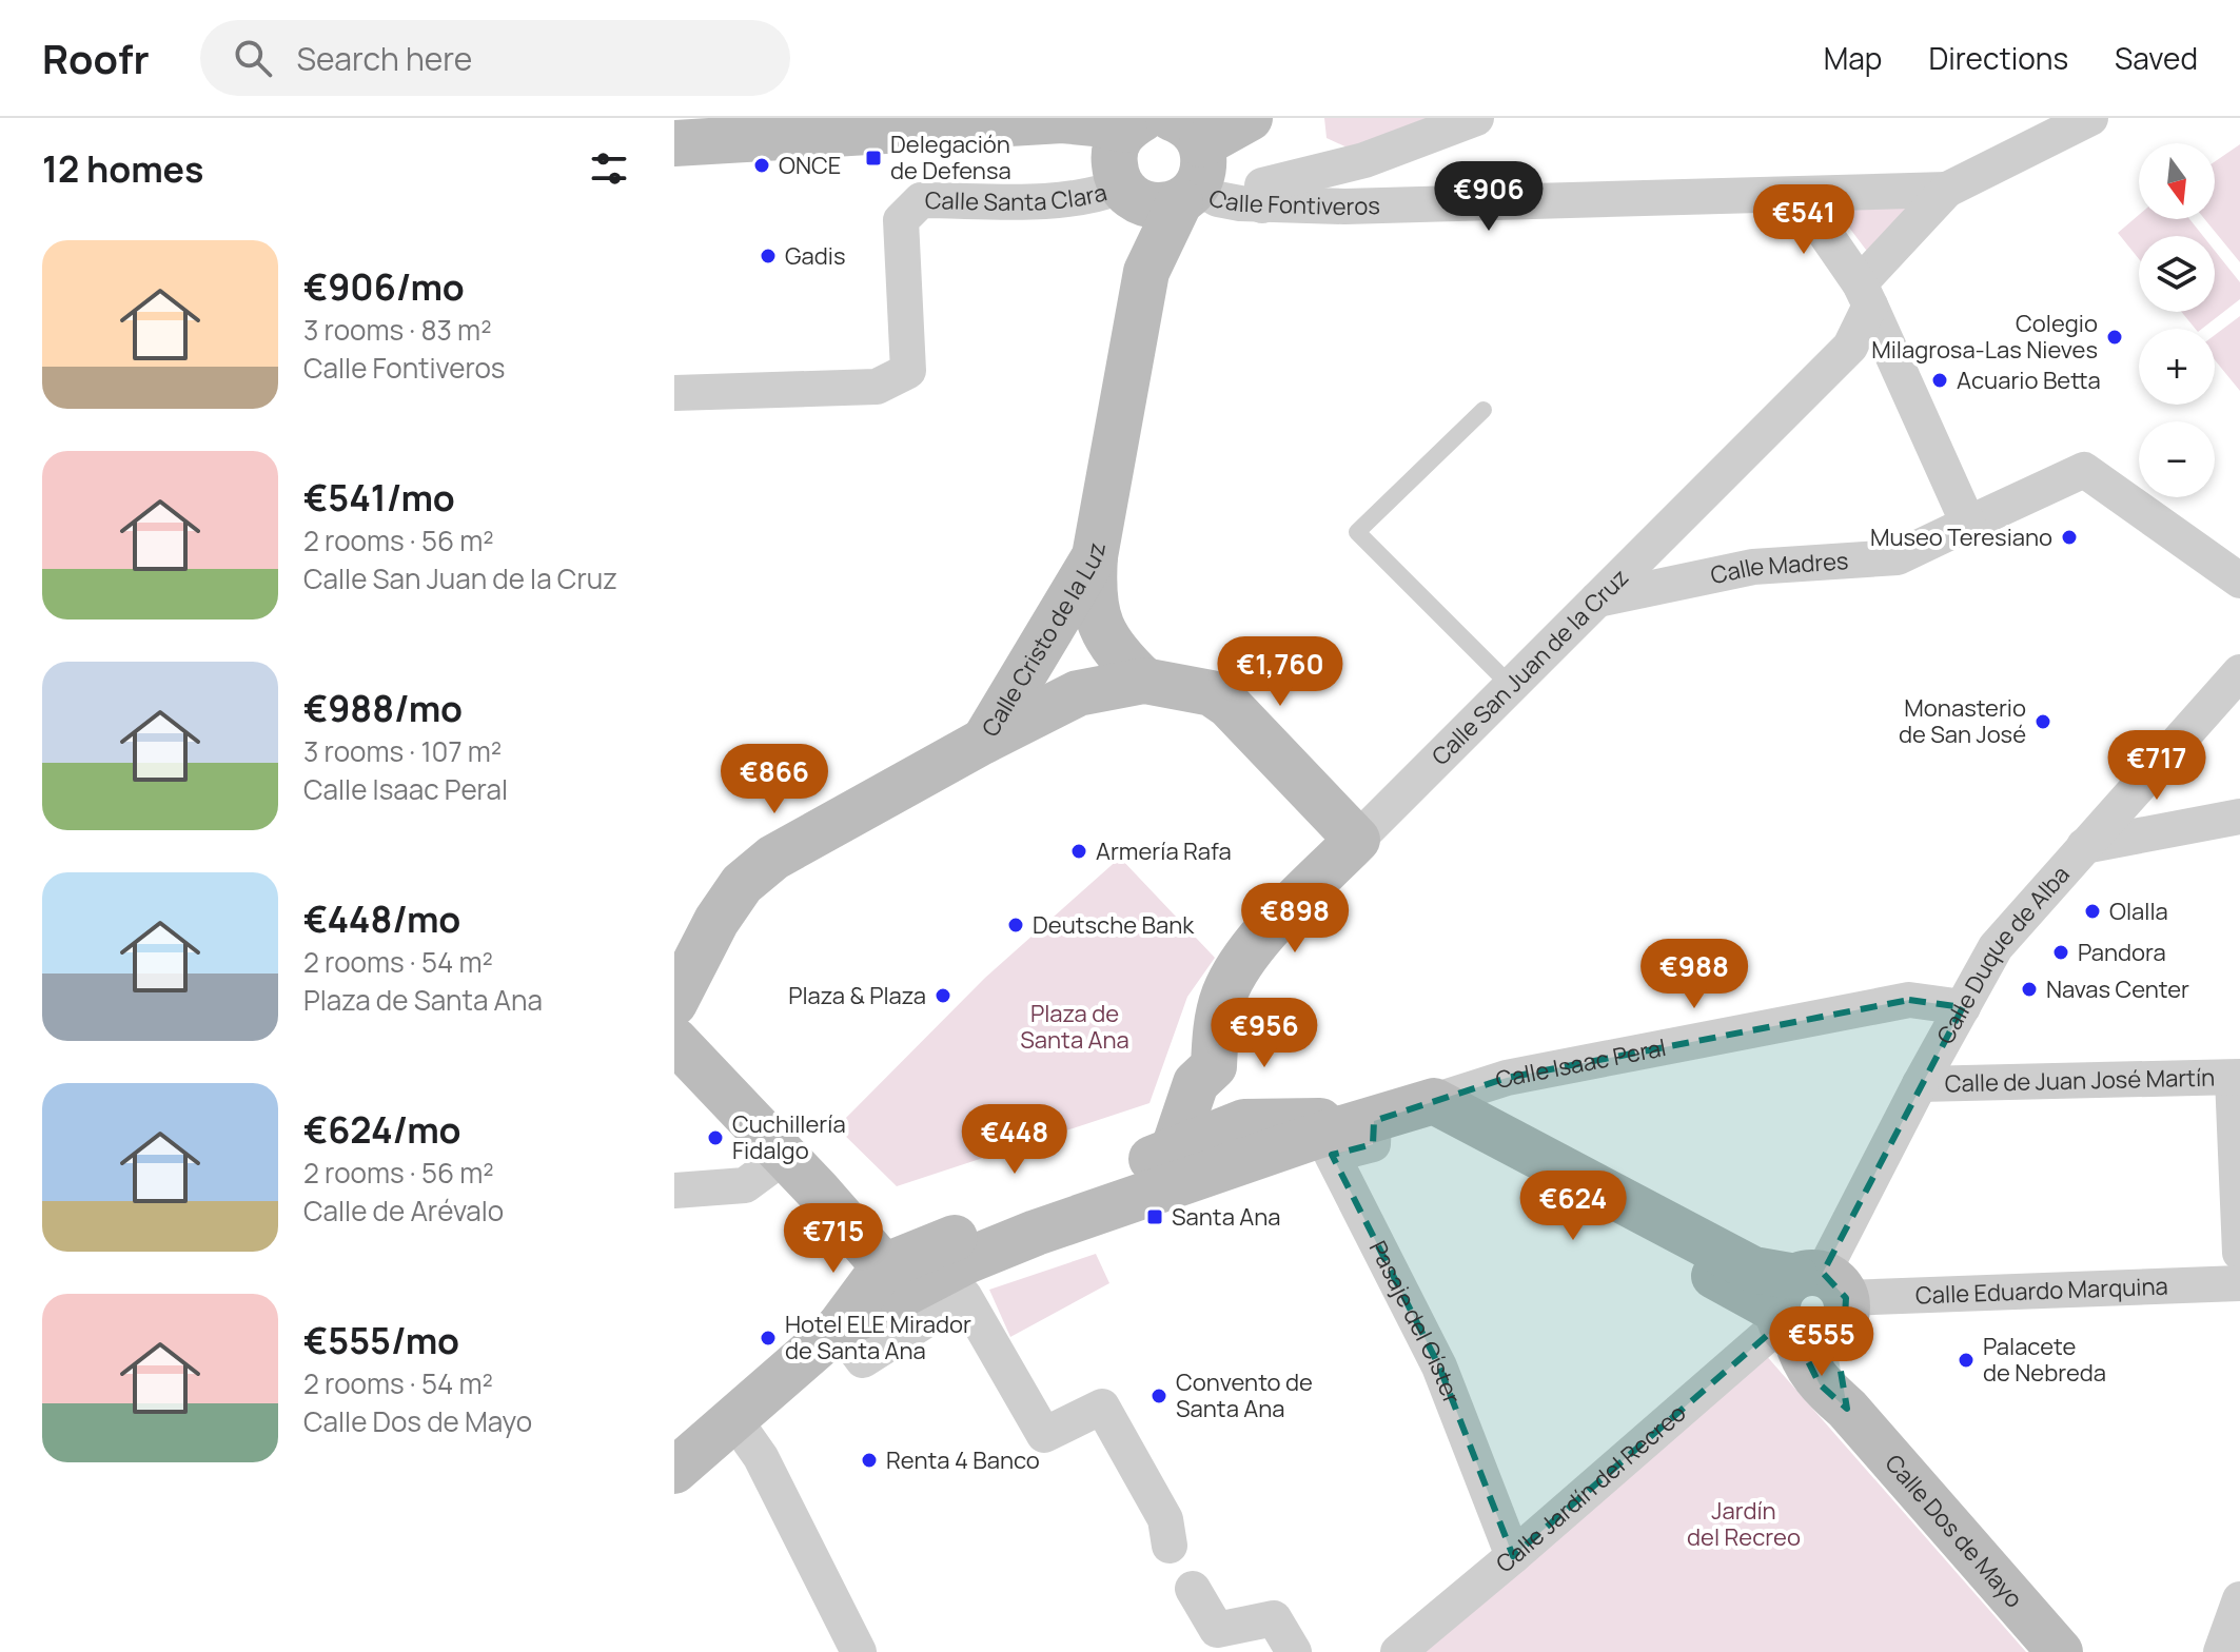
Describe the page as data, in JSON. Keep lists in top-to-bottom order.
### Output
{
  "streets": {
    "street": [
      "Calle Santa Clara",
      "Calle Fontiveros",
      "Calle Madres",
      "Calle Cristo de la Luz",
      "Calle San Juan de la Cruz",
      "Calle Duque de Alba",
      "Calle Isaac Peral",
      "Calle de Juan José Martín",
      "Calle Eduardo Marquina",
      "Pasaje del Císter",
      "Calle Jardín del Recreo",
      "Calle Dos de Mayo"
    ]
  },
  "crossings": [
    ["Calle Santa Clara", "Calle Cristo de la Luz"],
    ["Calle Fontiveros", "Calle Cristo de la Luz"],
    ["Calle Fontiveros", "Calle San Juan de la Cruz"],
    ["Calle Madres", "Calle San Juan de la Cruz"],
    ["Calle Duque de Alba", "Calle Isaac Peral"],
    ["Calle Duque de Alba", "Calle de Juan José Martín"],
    ["Calle Duque de Alba", "Calle Eduardo Marquina"],
    ["Calle Duque de Alba", "Calle Jardín del Recreo"],
    ["Calle Duque de Alba", "Calle Dos de Mayo"],
    ["Calle Isaac Peral", "Pasaje del Císter"],
    ["Calle Eduardo Marquina", "Calle Jardín del Recreo"],
    ["Calle Eduardo Marquina", "Calle Dos de Mayo"],
    ["Pasaje del Císter", "Calle Jardín del Recreo"],
    ["Calle Jardín del Recreo", "Calle Dos de Mayo"]
  ],
  "parks": ["Plaza de Santa Ana", "Jardín del Recreo"],
  "places": {
    "transit": ["Delegación de Defensa", "Santa Ana"],
    "other": [
      "ONCE",
      "Gadis",
      "Colegio Milagrosa-Las Nieves",
      "Acuario Betta",
      "Museo Teresiano",
      "Monasterio de San José",
      "Armería Rafa",
      "Olalla",
      "Deutsche Bank",
      "Pandora",
      "Navas Center",
      "Plaza & Plaza",
      "Cuchillería Fidalgo",
      "Hotel ELE Mirador de Santa Ana",
      "Palacete de Nebreda",
      "Convento de Santa Ana",
      "Renta 4 Banco"
    ]
  },
  "north": "bottom",
  "page": {
    "header": "Roofr",
    "search": "Search here",
    "nav": ["Map", "Directions", "Saved"],
    "heading": "12 homes",
    "map_buttons": ["+", "−"],
    "price": [
      "€906",
      "€541",
      "€1,760",
      "€717",
      "€866",
      "€898",
      "€988",
      "€956",
      "€448",
      "€624",
      "€715",
      "€555"
    ],
    "list": [
      {
        "name": "€906/mo",
        "note": "3 rooms · 83 m² · Calle Fontiveros"
      },
      {
        "name": "€541/mo",
        "note": "2 rooms · 56 m² · Calle San Juan de la Cruz"
      },
      {
        "name": "€988/mo",
        "note": "3 rooms · 107 m² · Calle Isaac Peral"
      },
      {
        "name": "€448/mo",
        "note": "2 rooms · 54 m² · Plaza de Santa Ana"
      },
      {
        "name": "€624/mo",
        "note": "2 rooms · 56 m² · Calle de Arévalo"
      },
      {
        "name": "€555/mo",
        "note": "2 rooms · 54 m² · Calle Dos de Mayo"
      }
    ]
  }
}
